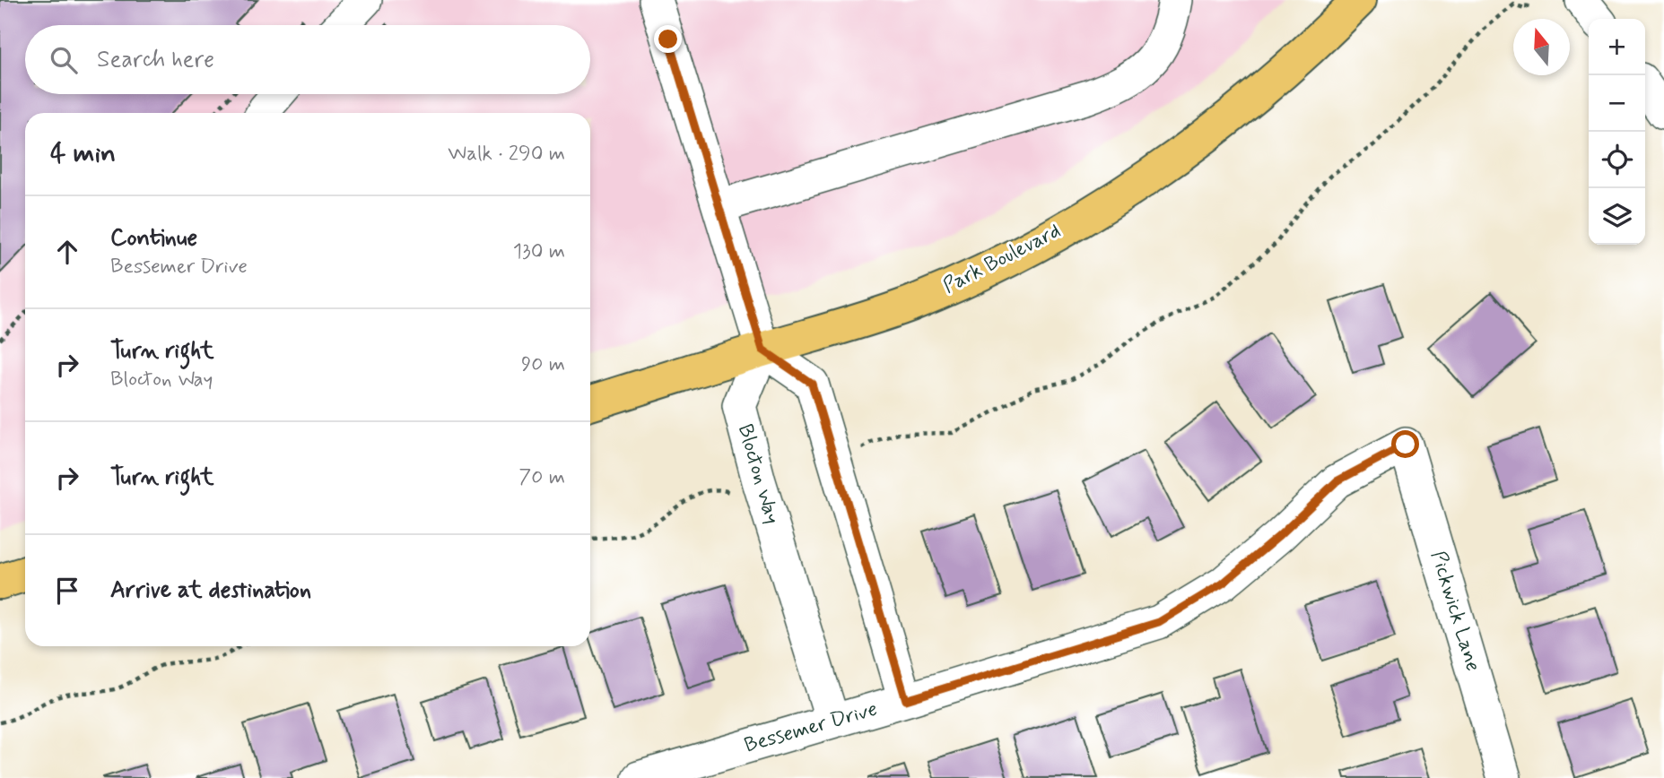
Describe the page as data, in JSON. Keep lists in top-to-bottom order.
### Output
{
  "streets": {
    "main road": ["Park Boulevard"],
    "street": ["Blocton Way", "Pickwick Lane", "Bessemer Drive"]
  },
  "crossings": [
    ["Park Boulevard", "Blocton Way"],
    ["Blocton Way", "Bessemer Drive"],
    ["Pickwick Lane", "Bessemer Drive"]
  ],
  "north": "top",
  "page": {
    "map_buttons": ["+", "−"],
    "search": "Search here",
    "heading": ["4 min", "Walk · 290 m"],
    "list": [
      ["Continue", "Bessemer Drive", "130 m"],
      ["Turn right", "Blocton Way", "90 m"],
      ["Turn right", "70 m"],
      "Arrive at destination"
    ]
  }
}
